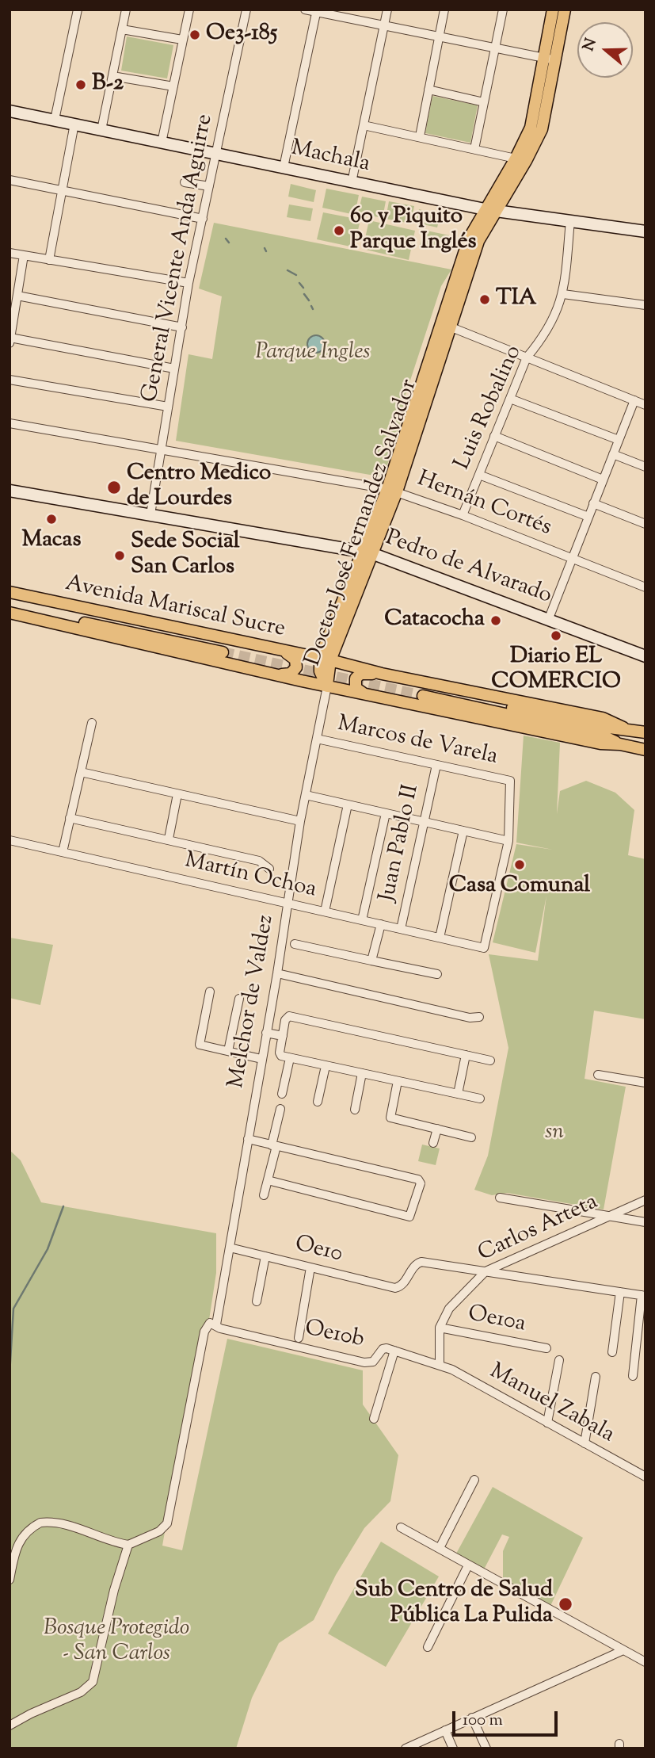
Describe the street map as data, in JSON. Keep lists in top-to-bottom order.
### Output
{
  "streets": {
    "main road": [
      "Machala",
      "Doctor José Fernandez Salvador",
      "Pedro de Alvarado",
      "Avenida Mariscal Sucre"
    ],
    "street": [
      "General Vicente Anda Aguirre",
      "Luis Robalino",
      "Hernán Cortés",
      "Marcos de Varela",
      "Juan Pablo II",
      "Martín Ochoa",
      "Melchor de Valdez",
      "Carlos Arteta",
      "Oe10",
      "Oe10a",
      "Oe10b",
      "Manuel Zabala"
    ]
  },
  "crossings": [
    ["Machala", "General Vicente Anda Aguirre"],
    ["Machala", "Luis Robalino"],
    ["Machala", "Doctor José Fernandez Salvador"],
    ["General Vicente Anda Aguirre", "Hernán Cortés"],
    ["General Vicente Anda Aguirre", "Pedro de Alvarado"],
    ["Luis Robalino", "Hernán Cortés"],
    ["Hernán Cortés", "Doctor José Fernandez Salvador"],
    ["Doctor José Fernandez Salvador", "Pedro de Alvarado"],
    ["Doctor José Fernandez Salvador", "Avenida Mariscal Sucre"],
    ["Doctor José Fernandez Salvador", "Melchor de Valdez"],
    ["Avenida Mariscal Sucre", "Melchor de Valdez"],
    ["Marcos de Varela", "Juan Pablo II"],
    ["Marcos de Varela", "Martín Ochoa"],
    ["Marcos de Varela", "Melchor de Valdez"],
    ["Juan Pablo II", "Martín Ochoa"],
    ["Martín Ochoa", "Melchor de Valdez"],
    ["Melchor de Valdez", "Oe10"],
    ["Melchor de Valdez", "Oe10b"],
    ["Carlos Arteta", "Oe10"],
    ["Carlos Arteta", "Oe10a"],
    ["Oe10b", "Manuel Zabala"]
  ],
  "parks": ["Parque Ingles", "sn", "Bosque Protegido - San Carlos"],
  "places": [
    "Oe3-185",
    "B-2",
    "60 y Piquito Parque Inglés",
    "TIA",
    "Centro Medico de Lourdes",
    "Macas",
    "Sede Social San Carlos",
    "Catacocha",
    "Diario EL COMERCIO",
    "Casa Comunal",
    "Sub Centro de Salud Pública La Pulida"
  ],
  "scale_bar": "100 m",
  "north": "left"
}
